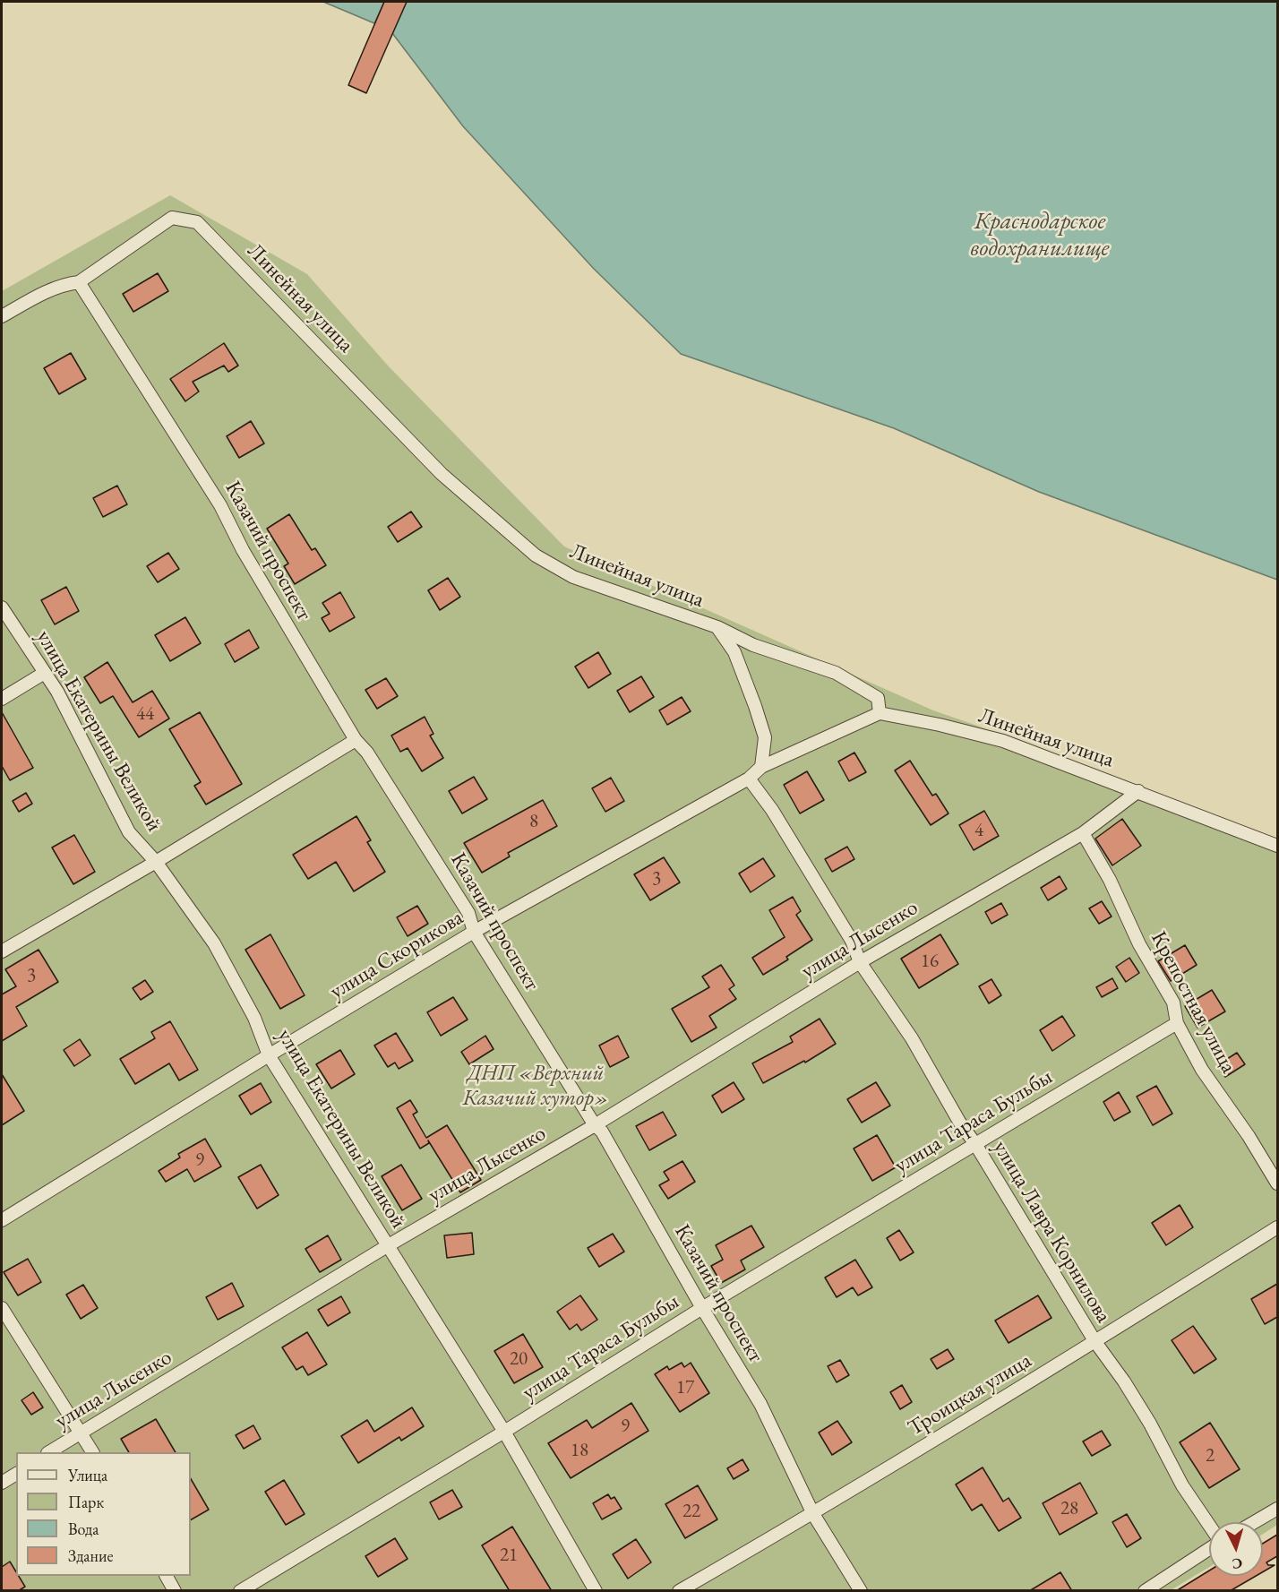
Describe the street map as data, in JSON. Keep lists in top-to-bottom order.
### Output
{
  "streets": {
    "street": [
      "Линейная улица",
      "Казачий проспект",
      "улица Екатерины Великой",
      "улица Лысенко",
      "улица Скорикова",
      "Крепостная улица",
      "улица Тараса Бульбы",
      "улица Лавра Корнилова",
      "Троицкая улица"
    ]
  },
  "crossings": [
    ["Линейная улица", "Казачий проспект"],
    ["Линейная улица", "улица Лысенко"],
    ["Линейная улица", "улица Скорикова"],
    ["Казачий проспект", "улица Лысенко"],
    ["Казачий проспект", "улица Скорикова"],
    ["Казачий проспект", "улица Тараса Бульбы"],
    ["Казачий проспект", "Троицкая улица"],
    ["улица Екатерины Великой", "улица Лысенко"],
    ["улица Екатерины Великой", "улица Скорикова"],
    ["улица Екатерины Великой", "улица Тараса Бульбы"],
    ["улица Лысенко", "Крепостная улица"],
    ["улица Лысенко", "улица Лавра Корнилова"],
    ["улица Скорикова", "улица Лавра Корнилова"],
    ["Крепостная улица", "улица Тараса Бульбы"],
    ["улица Тараса Бульбы", "улица Лавра Корнилова"],
    ["улица Лавра Корнилова", "Троицкая улица"]
  ],
  "water": ["Краснодарское водохранилище"],
  "parks": ["ДНП «Верхний Казачий хутор»"],
  "house_numbers": [
    "44",
    "8",
    "4",
    "3",
    "16",
    "3",
    "9",
    "20",
    "17",
    "9",
    "18",
    "2",
    "28",
    "22",
    "21"
  ],
  "legend": [
    "Улица",
    "Парк",
    "Вода",
    "Здание"
  ],
  "north": "bottom"
}
